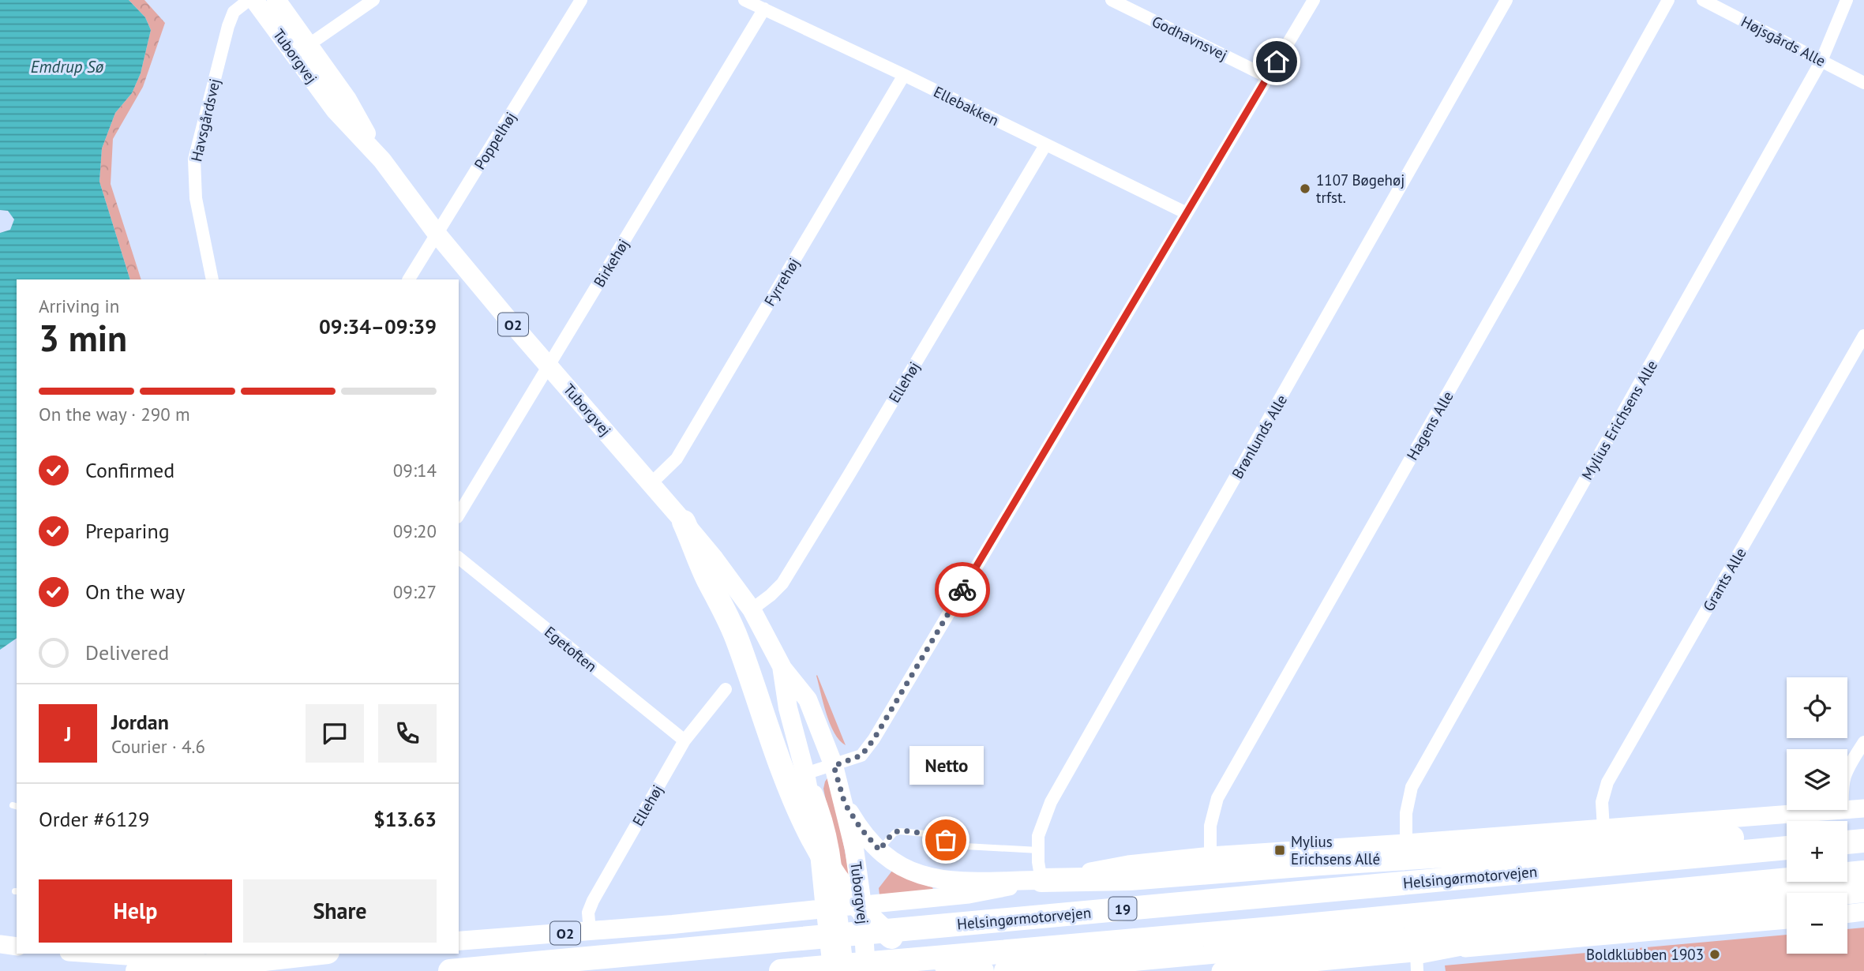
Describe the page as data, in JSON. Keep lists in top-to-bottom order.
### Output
{
  "streets": {
    "highway": ["Helsingørmotorvejen", "19"],
    "main road": ["Tuborgvej", "O2"],
    "street": [
      "Godhavnsvej",
      "Højsgårds Alle",
      "Ellebakken",
      "Havsgårdsvej",
      "Poppelhøj",
      "Birkehøj",
      "Fyrrehøj",
      "Ellehøj",
      "Mylius Erichsens Alle",
      "Hagens Alle",
      "Brønlunds Alle",
      "Grants Alle",
      "Egetoften"
    ]
  },
  "crossings": [
    ["Højsgårds Alle", "Mylius Erichsens Alle"],
    ["Tuborgvej", "Poppelhøj"],
    ["Tuborgvej", "Birkehøj"],
    ["Tuborgvej", "Fyrrehøj"],
    ["Tuborgvej", "O2"],
    ["Tuborgvej", "Ellehøj"],
    ["Ellebakken", "Birkehøj"],
    ["Ellebakken", "Fyrrehøj"],
    ["Ellebakken", "Ellehøj"],
    ["O2", "Ellehøj"],
    ["Ellehøj", "Egetoften"]
  ],
  "water": ["Emdrup Sø"],
  "places": {
    "other": ["1107 Bøgehøj trfst.", "Netto", "Boldklubben 1903"],
    "transit": ["Mylius Erichsens Allé"]
  },
  "page": {
    "heading": ["3 min", "Arriving in", "09:34–09:39"],
    "panel": [
      "Jordan",
      "Courier · 4.6",
      "Order #6129",
      "$13.63"
    ],
    "bar": "On the way · 290 m",
    "list": [
      ["Confirmed", "09:14"],
      ["Preparing", "09:20"],
      ["On the way", "09:27"],
      "Delivered"
    ],
    "map_buttons": ["+", "−"],
    "round": "J",
    "bubble": "Netto",
    "buttons": ["Help", "Share"]
  }
}
